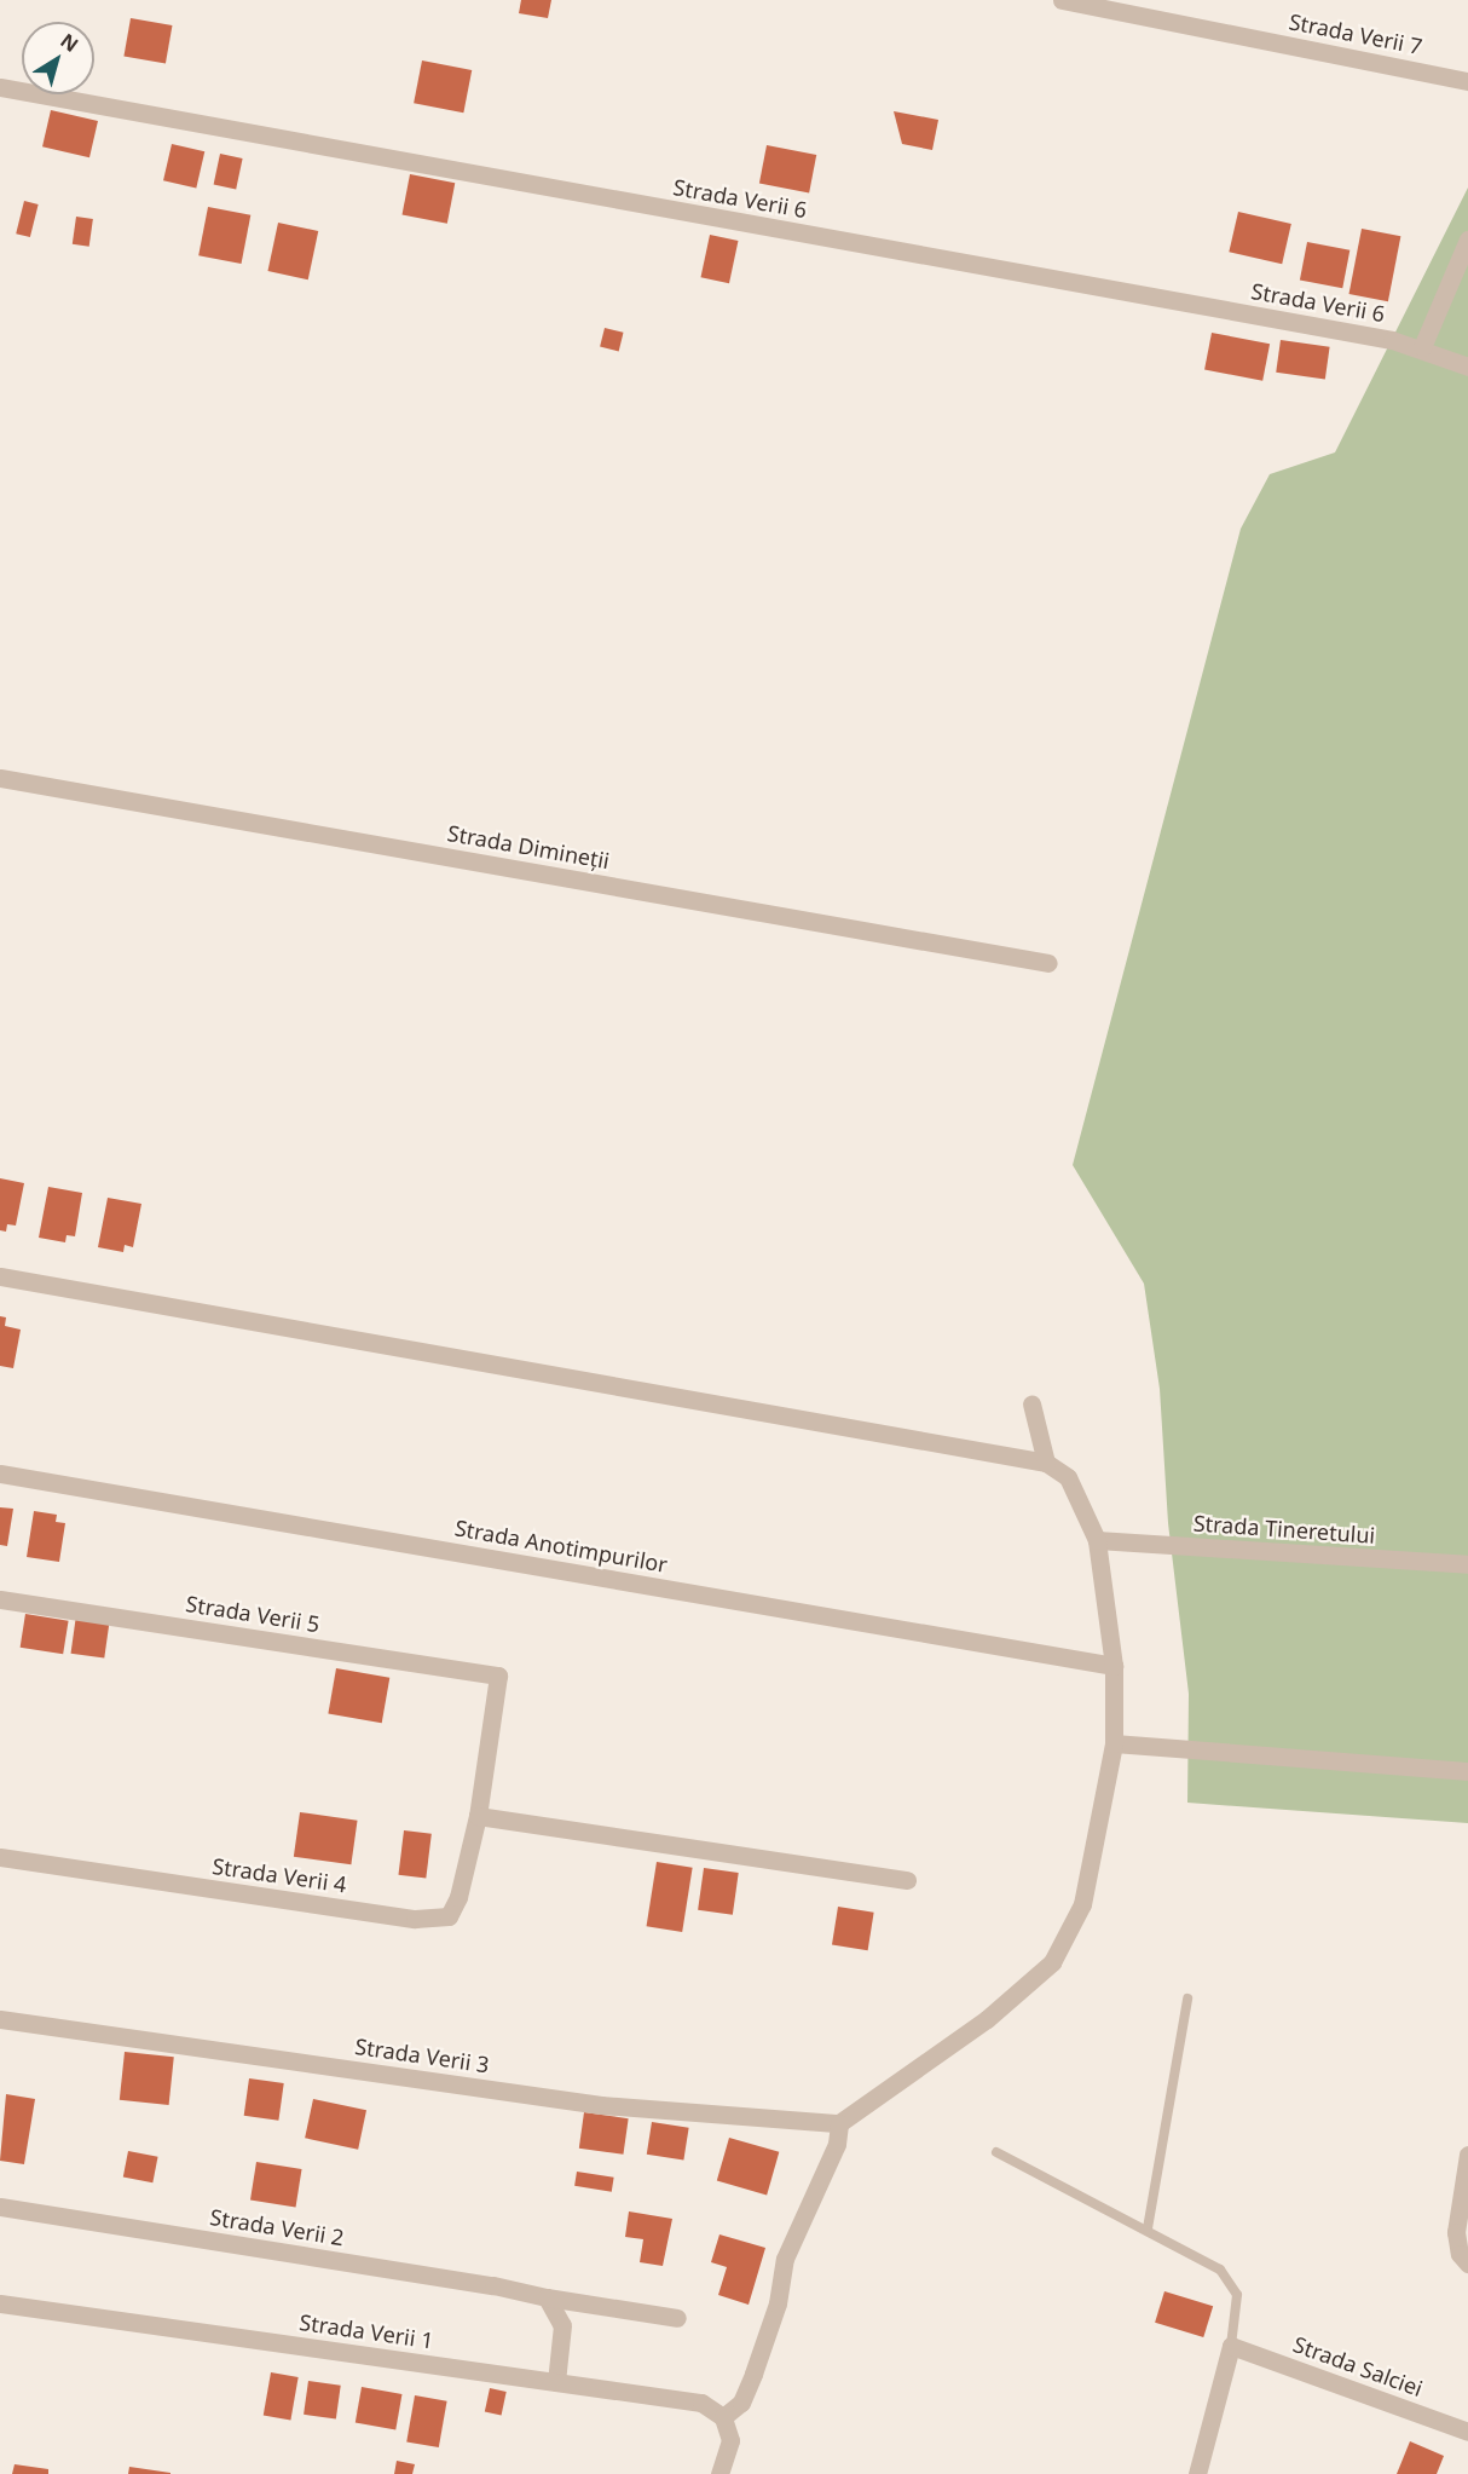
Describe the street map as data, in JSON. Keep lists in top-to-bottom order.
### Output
{
  "streets": {
    "street": [
      "Strada Verii 7",
      "Strada Verii 6",
      "Strada Dimineții",
      "Strada Tineretului",
      "Strada Anotimpurilor",
      "Strada Verii 5",
      "Strada Verii 4",
      "Strada Verii 3",
      "Strada Verii 2",
      "Strada Verii 1",
      "Strada Salciei"
    ]
  },
  "crossings": [
    ["Strada Verii 5", "Strada Verii 4"]
  ],
  "north": "top right"
}
